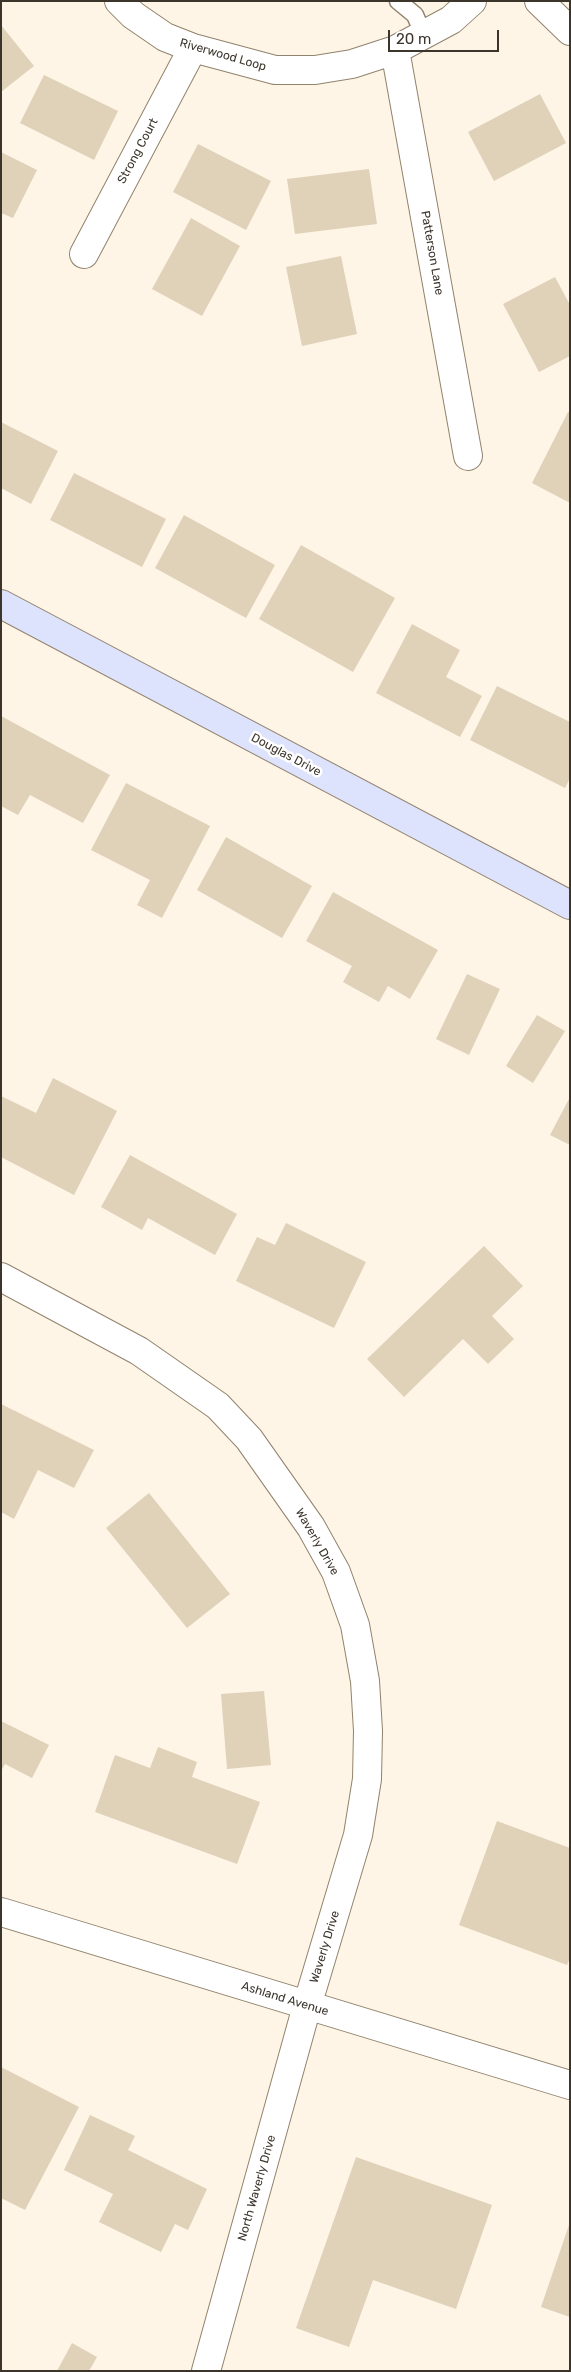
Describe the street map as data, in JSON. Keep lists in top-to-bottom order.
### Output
{
  "streets": {
    "street": [
      "Riverwood Loop",
      "Strong Court",
      "Patterson Lane",
      "Douglas Drive",
      "Waverly Drive",
      "Ashland Avenue",
      "North Waverly Drive"
    ]
  },
  "crossings": [
    ["Riverwood Loop", "Strong Court"],
    ["Riverwood Loop", "Patterson Lane"],
    ["Waverly Drive", "Ashland Avenue"],
    ["Waverly Drive", "North Waverly Drive"],
    ["Ashland Avenue", "North Waverly Drive"]
  ],
  "scale_bar": "20 m"
}
